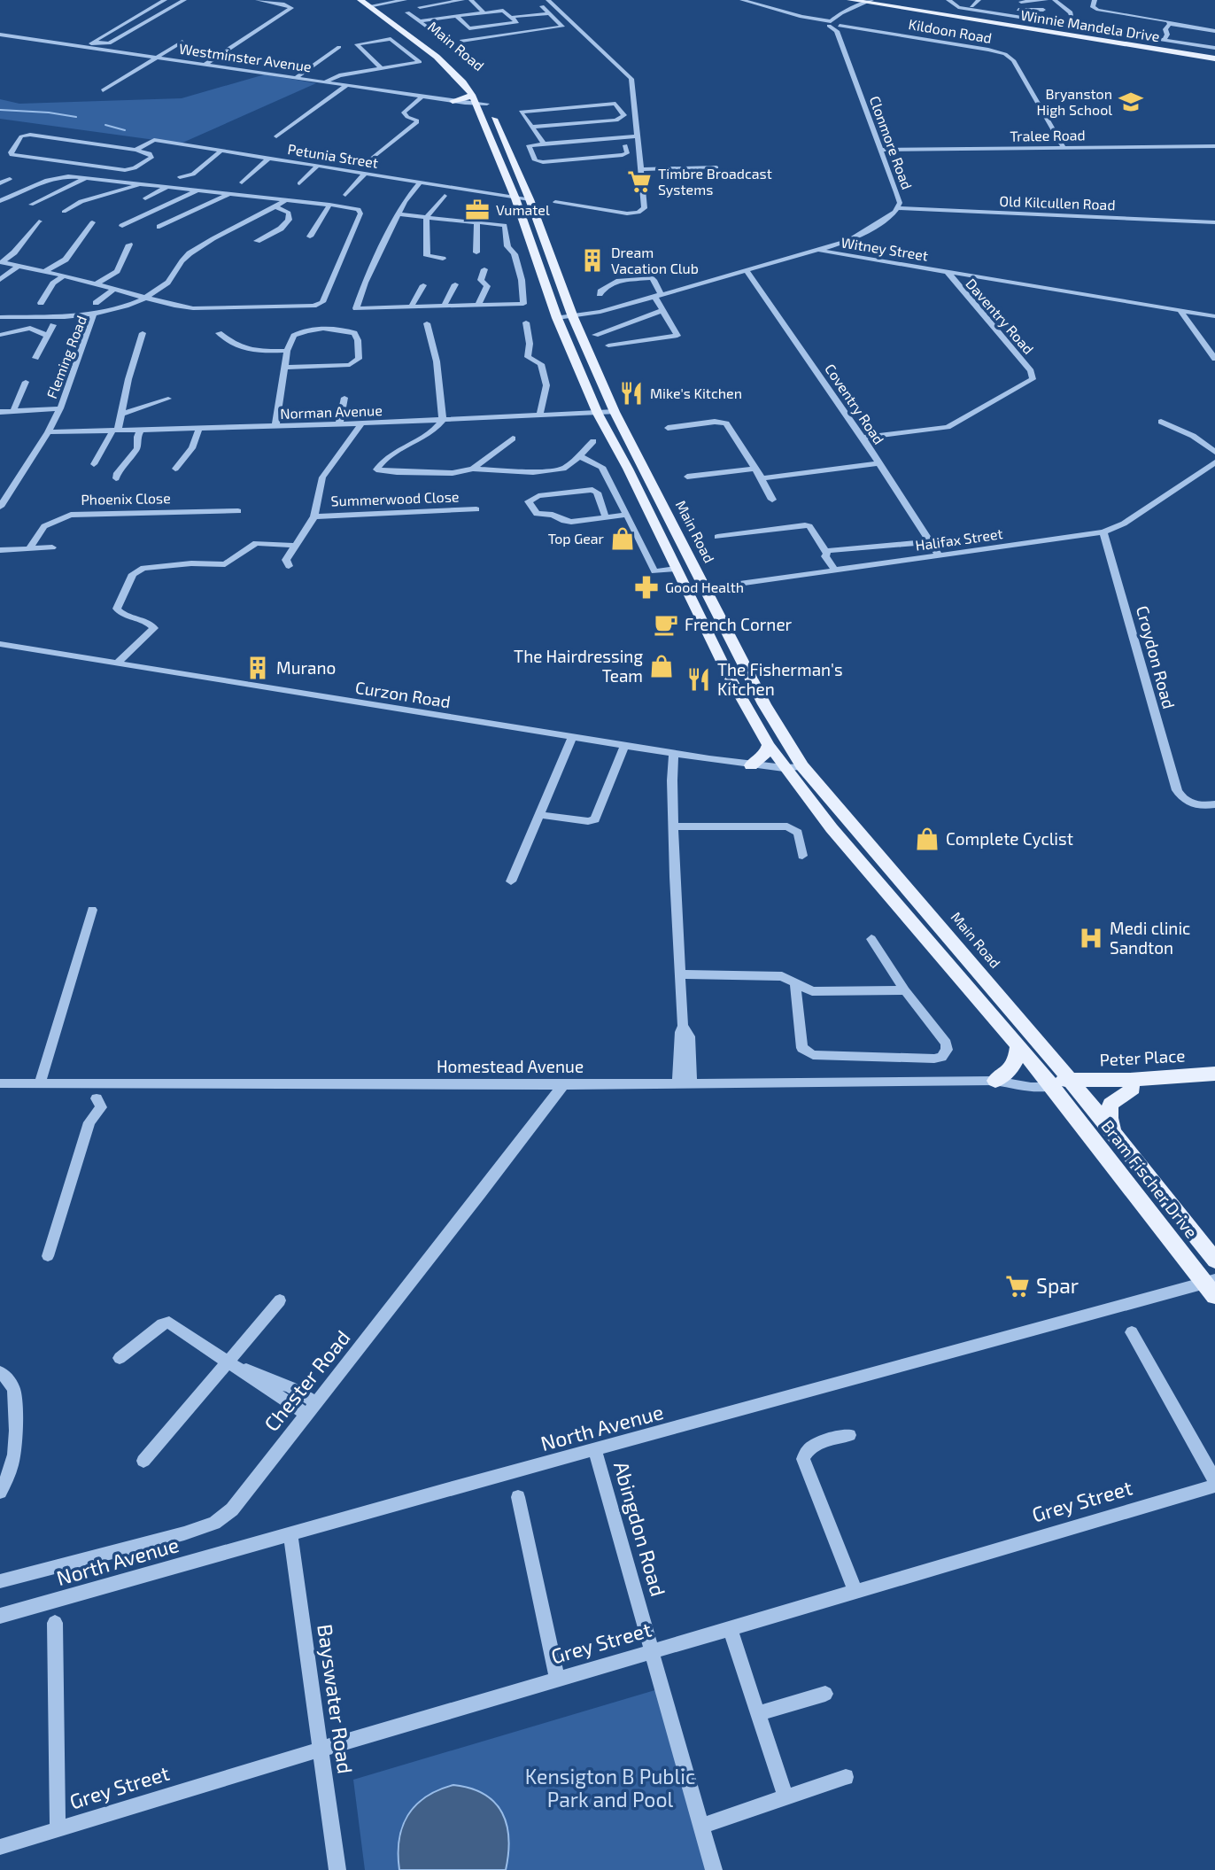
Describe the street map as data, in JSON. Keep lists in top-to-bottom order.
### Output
{
  "streets": {
    "main road": [
      "Winnie Mandela Drive",
      "Main Road",
      "Peter Place",
      "Bram Fischer Drive"
    ],
    "street": [
      "Kildoon Road",
      "Westminster Avenue",
      "Tralee Road",
      "Clonmore Road",
      "Petunia Street",
      "Old Kilcullen Road",
      "Witney Street",
      "Daventry Road",
      "Fleming Road",
      "Coventry Road",
      "Norman Avenue",
      "Phoenix Close",
      "Summerwood Close",
      "Halifax Street",
      "Croydon Road",
      "Curzon Road",
      "Homestead Avenue",
      "Chester Road",
      "North Avenue",
      "Grey Street",
      "Abingdon Road",
      "Bayswater Road"
    ]
  },
  "crossings": [
    ["Kildoon Road", "Tralee Road"],
    ["Kildoon Road", "Clonmore Road"],
    ["Main Road", "Westminster Avenue"],
    ["Main Road", "Petunia Street"],
    ["Main Road", "Witney Street"],
    ["Main Road", "Norman Avenue"],
    ["Main Road", "Halifax Street"],
    ["Main Road", "Curzon Road"],
    ["Main Road", "Peter Place"],
    ["Main Road", "Homestead Avenue"],
    ["Main Road", "Bram Fischer Drive"],
    ["Tralee Road", "Clonmore Road"],
    ["Clonmore Road", "Old Kilcullen Road"],
    ["Clonmore Road", "Witney Street"],
    ["Witney Street", "Daventry Road"],
    ["Witney Street", "Coventry Road"],
    ["Daventry Road", "Coventry Road"],
    ["Fleming Road", "Norman Avenue"],
    ["Coventry Road", "Halifax Street"],
    ["Halifax Street", "Croydon Road"],
    ["Peter Place", "Bram Fischer Drive"],
    ["Homestead Avenue", "Bram Fischer Drive"],
    ["Homestead Avenue", "Chester Road"],
    ["Bram Fischer Drive", "North Avenue"],
    ["North Avenue", "Abingdon Road"],
    ["North Avenue", "Bayswater Road"],
    ["Grey Street", "Abingdon Road"],
    ["Grey Street", "Bayswater Road"]
  ],
  "parks": ["Kensigton B Public Park and Pool"],
  "places": {
    "school or university": ["Bryanston High School"],
    "supermarket": ["Timbre Broadcast Systems", "Spar"],
    "office": ["Vumatel"],
    "building": ["Dream Vacation Club", "Murano"],
    "restaurant": ["Mike's Kitchen", "The Fisherman's Kitchen"],
    "shop": ["Top Gear", "The Hairdressing Team", "Complete Cyclist"],
    "pharmacy": ["Good Health"],
    "cafe": ["French Corner"],
    "hospital": ["Medi clinic Sandton"]
  }
}
